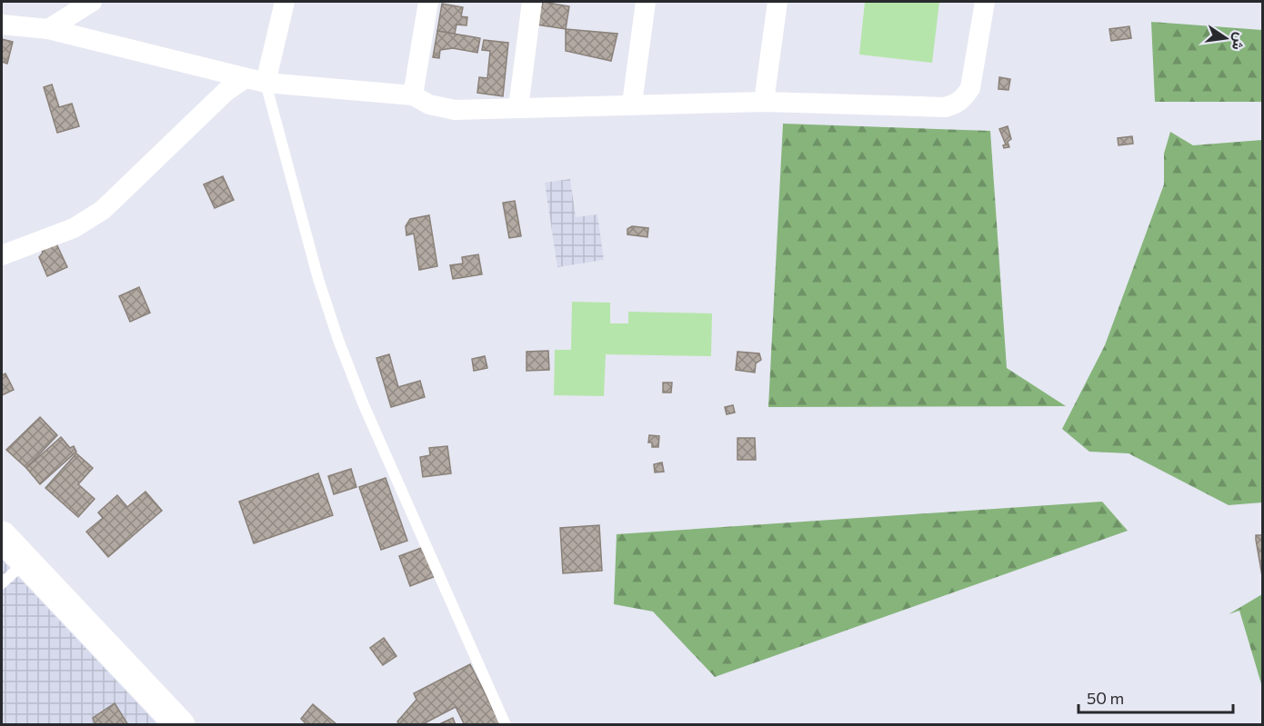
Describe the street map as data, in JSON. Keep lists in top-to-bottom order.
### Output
{
  "scale_bar": "50 m",
  "north": "right"
}
